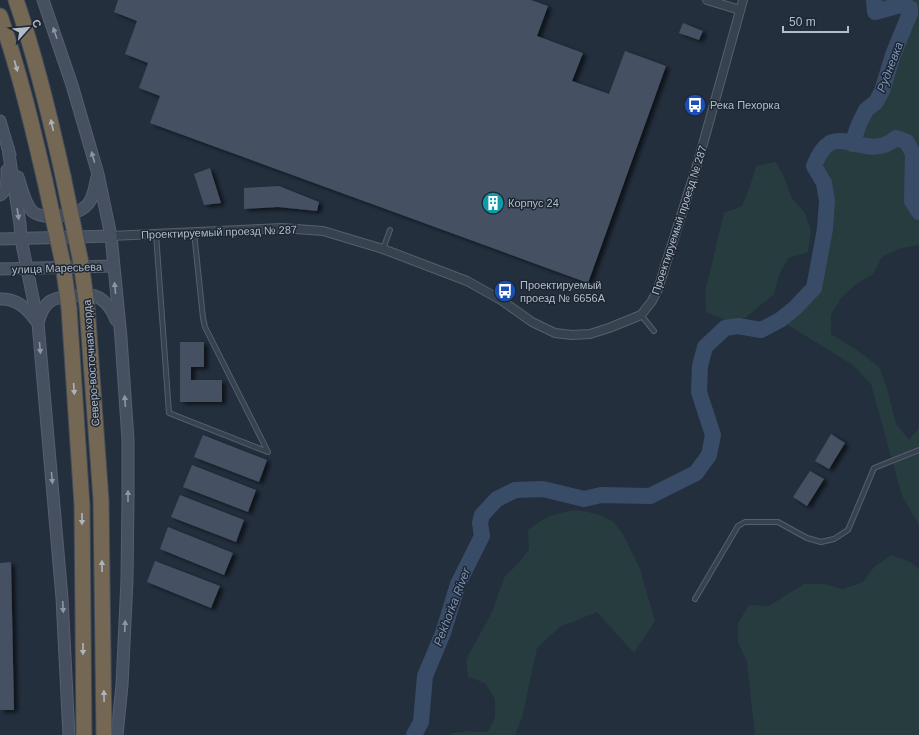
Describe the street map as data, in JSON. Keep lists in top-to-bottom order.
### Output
{
  "streets": {
    "highway": ["Северо-восточная хорда"],
    "street": ["Проектируемый проезд № 287", "улица Маресьева"]
  },
  "water": ["Рудневка", "Pekhorka River"],
  "places": {
    "bus stop": ["Река Пехорка", "Проектируемый проезд № 6656А"],
    "building": ["Корпус 24"]
  },
  "scale_bar": "50 m",
  "north": "top right"
}
